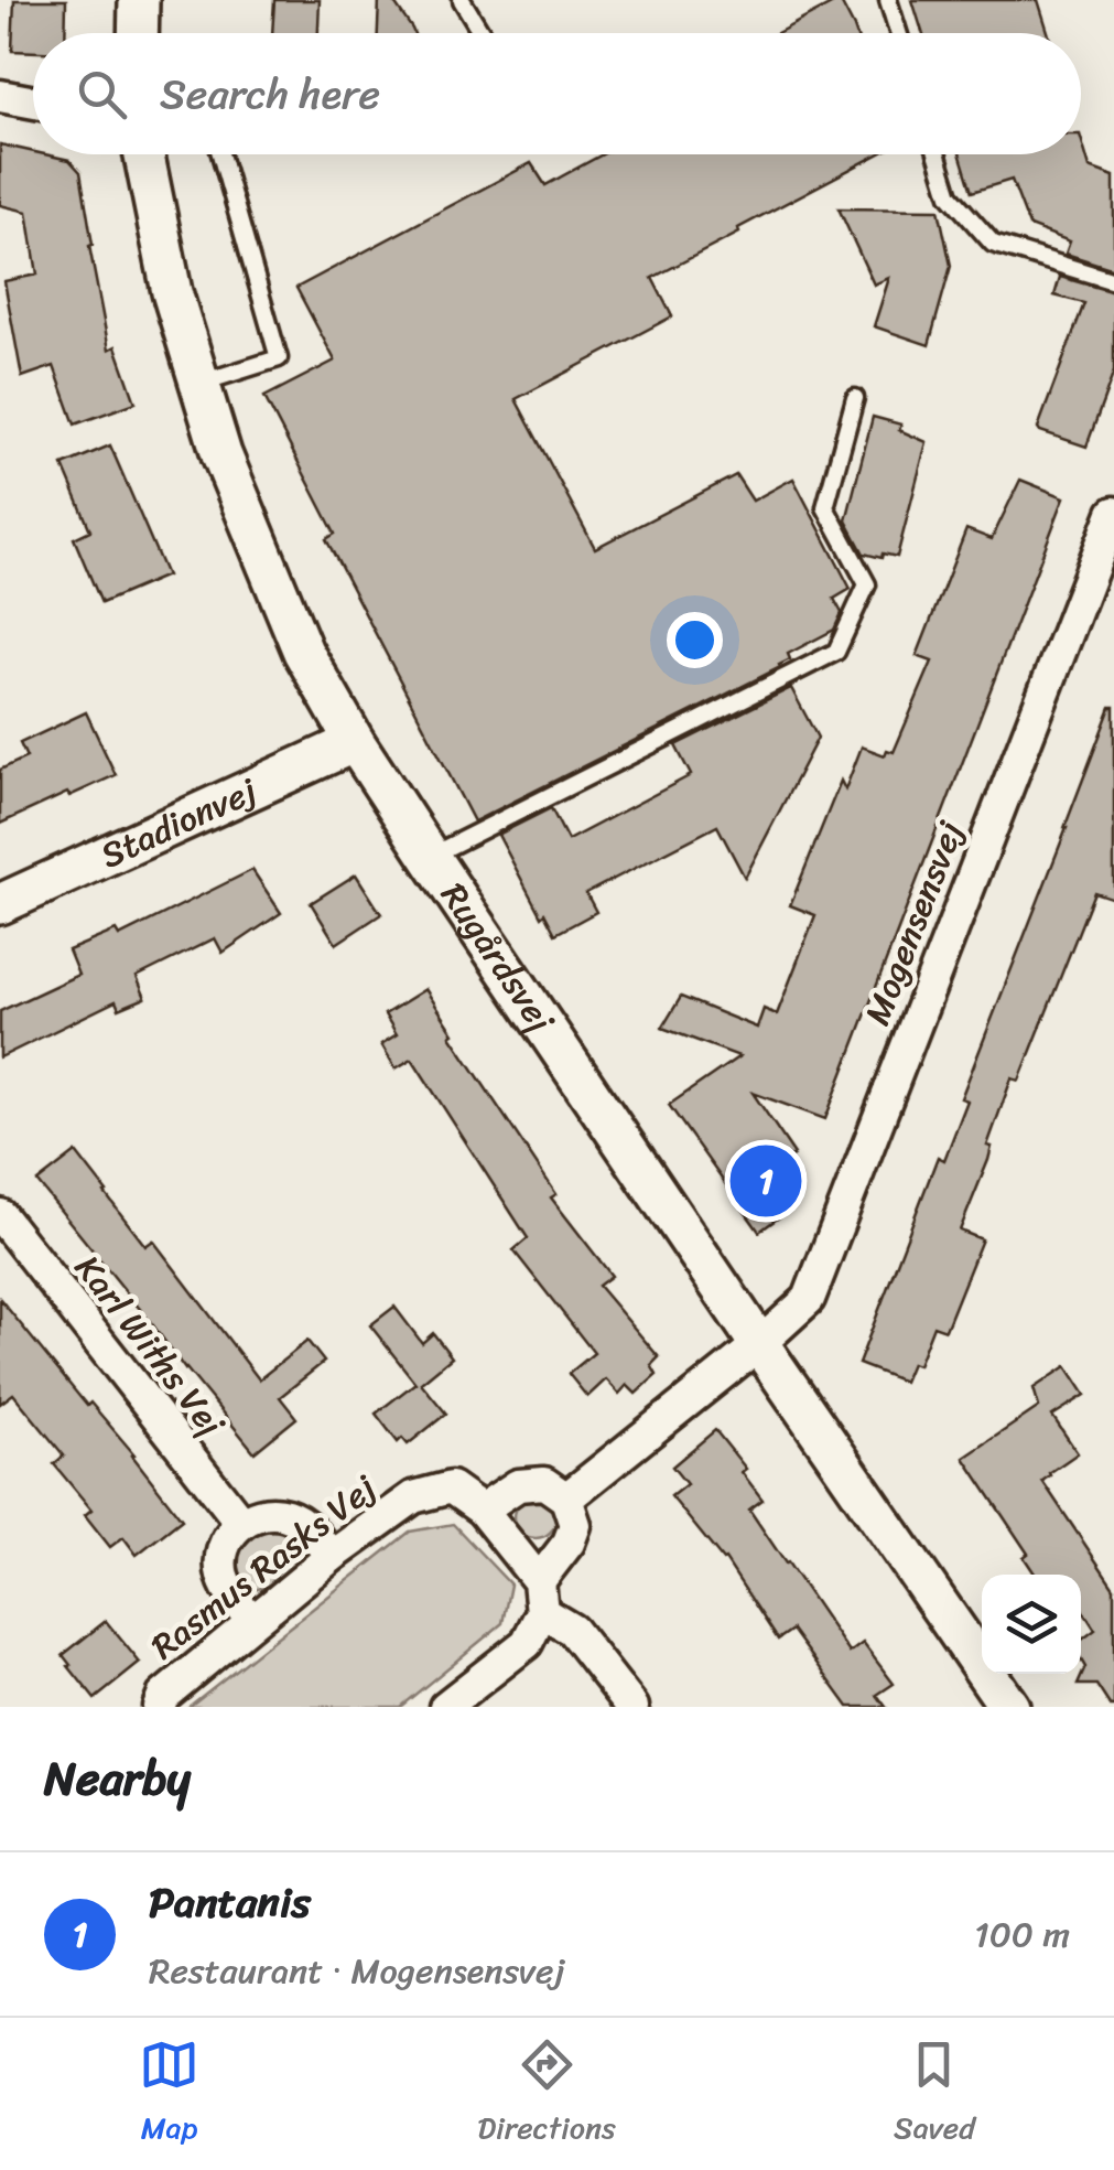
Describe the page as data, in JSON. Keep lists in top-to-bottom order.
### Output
{
  "streets": {
    "street": [
      "Stadionvej",
      "Mogensensvej",
      "Rugårdsvej",
      "Karl Withs Vej",
      "Rasmus Rasks Vej"
    ]
  },
  "crossings": [
    ["Stadionvej", "Rugårdsvej"],
    ["Mogensensvej", "Rugårdsvej"],
    ["Karl Withs Vej", "Rasmus Rasks Vej"]
  ],
  "page": {
    "search": "Search here",
    "pins": "1",
    "heading": "Nearby",
    "list": [
      {
        "mark": "1",
        "name": "Pantanis",
        "note": "Restaurant · Mogensensvej",
        "value": "100 m"
      }
    ],
    "nav": ["Map", "Directions", "Saved"]
  }
}
